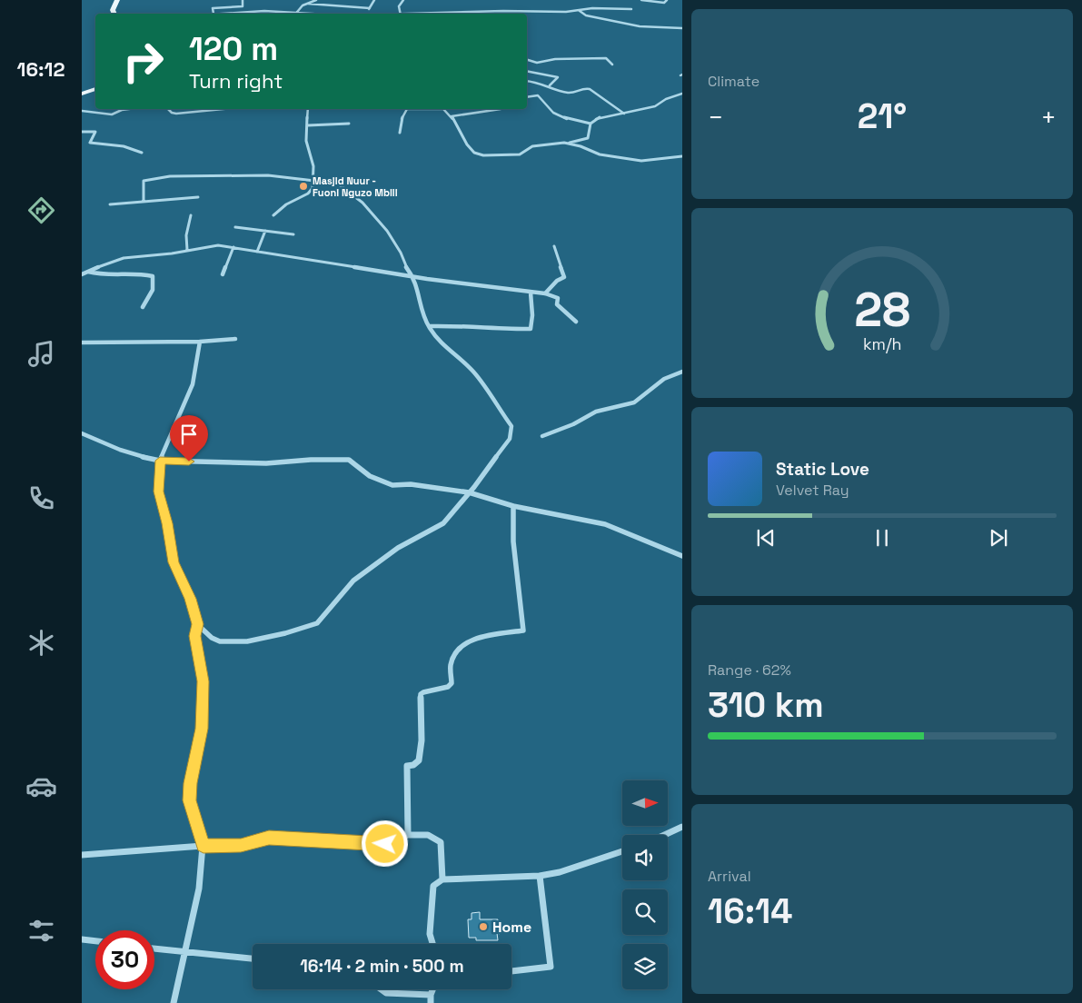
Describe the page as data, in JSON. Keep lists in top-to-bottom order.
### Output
{
  "places": ["Masjid Nuur - Fuoni Nguzo Mbili", "Home"],
  "north": "right",
  "page": {
    "tabs": "16:12",
    "tile": [
      "Climate",
      ["Range · 62%", "310 km"],
      ["Arrival", "16:14"]
    ],
    "turn": ["120 m", "Turn right"],
    "heat": ["−", "21°", "+"],
    "song": ["Static Love", "Velvet Ray"],
    "limit": "30",
    "trip": "16:14 · 2 min · 500 m",
    "gauge": ["28", "km/h"]
  }
}
